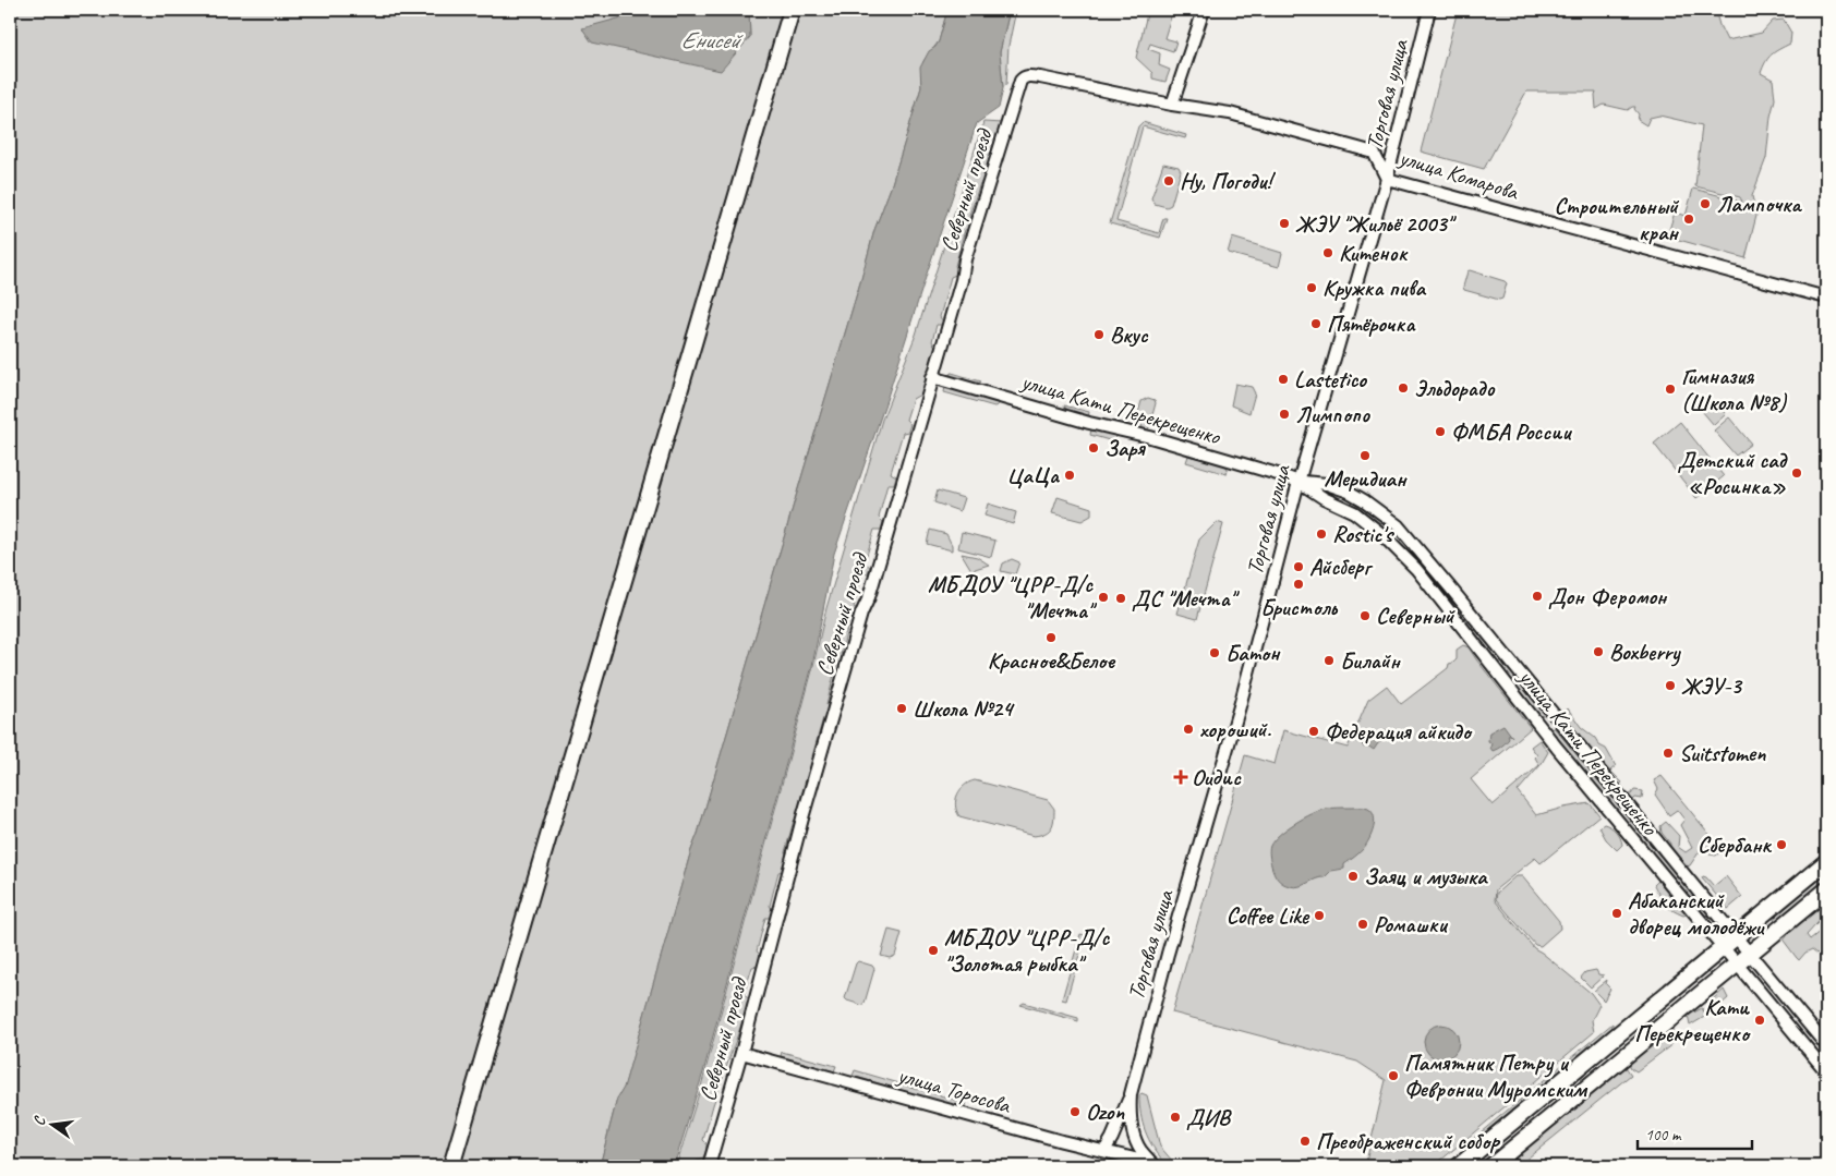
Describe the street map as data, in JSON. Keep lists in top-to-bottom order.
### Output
{
  "streets": {
    "street": [
      "Торговая улица",
      "улица Комарова",
      "Северный проезд",
      "улица Кати Перекрещенко",
      "улица Торосова"
    ]
  },
  "crossings": [
    ["Торговая улица", "улица Комарова"],
    ["Торговая улица", "улица Кати Перекрещенко"],
    ["Торговая улица", "улица Торосова"],
    ["улица Комарова", "Северный проезд"],
    ["Северный проезд", "улица Кати Перекрещенко"],
    ["Северный проезд", "улица Торосова"]
  ],
  "water": ["Енисей"],
  "places": {
    "other": [
      "Ну, Погоди!",
      "Лампочка",
      "Строительный кран",
      "ЖЭУ \"Жильё 2003\"",
      "Китенок",
      "Кружка пива",
      "Пятёрочка",
      "Вкус",
      "Lastetico",
      "Эльдорадо",
      "Гимназия (Школа №8)",
      "Лимпопо",
      "ФМБА России",
      "Заря",
      "Меридиан",
      "Детский сад «Росинка»",
      "ЦаЦа",
      "Rostic's",
      "Айсберг",
      "Бристоль",
      "Дон Феромон",
      "МБДОУ \"ЦРР-Д/с \"Мечта\"",
      "ДС \"Мечта\"",
      "Северный",
      "Красное&Белое",
      "Boxberry",
      "Батон",
      "Билайн",
      "ЖЭУ-3",
      "Школа №24",
      "хороший.",
      "Федерация айкидо",
      "Suitstomen",
      "Сбербанк",
      "Заяц и музыка",
      "Абаканский дворец молодёжи",
      "Coffee Like",
      "Ромашки",
      "МБДОУ \"ЦРР-Д/с \"Золотая рыбка\"",
      "Кати Перекрещенко",
      "Памятник Петру и Февронии Муромским",
      "Ozon",
      "ДИВ",
      "Преображенский собор"
    ],
    "health": ["Оидис"]
  },
  "scale_bar": "100 m",
  "north": "left"
}
